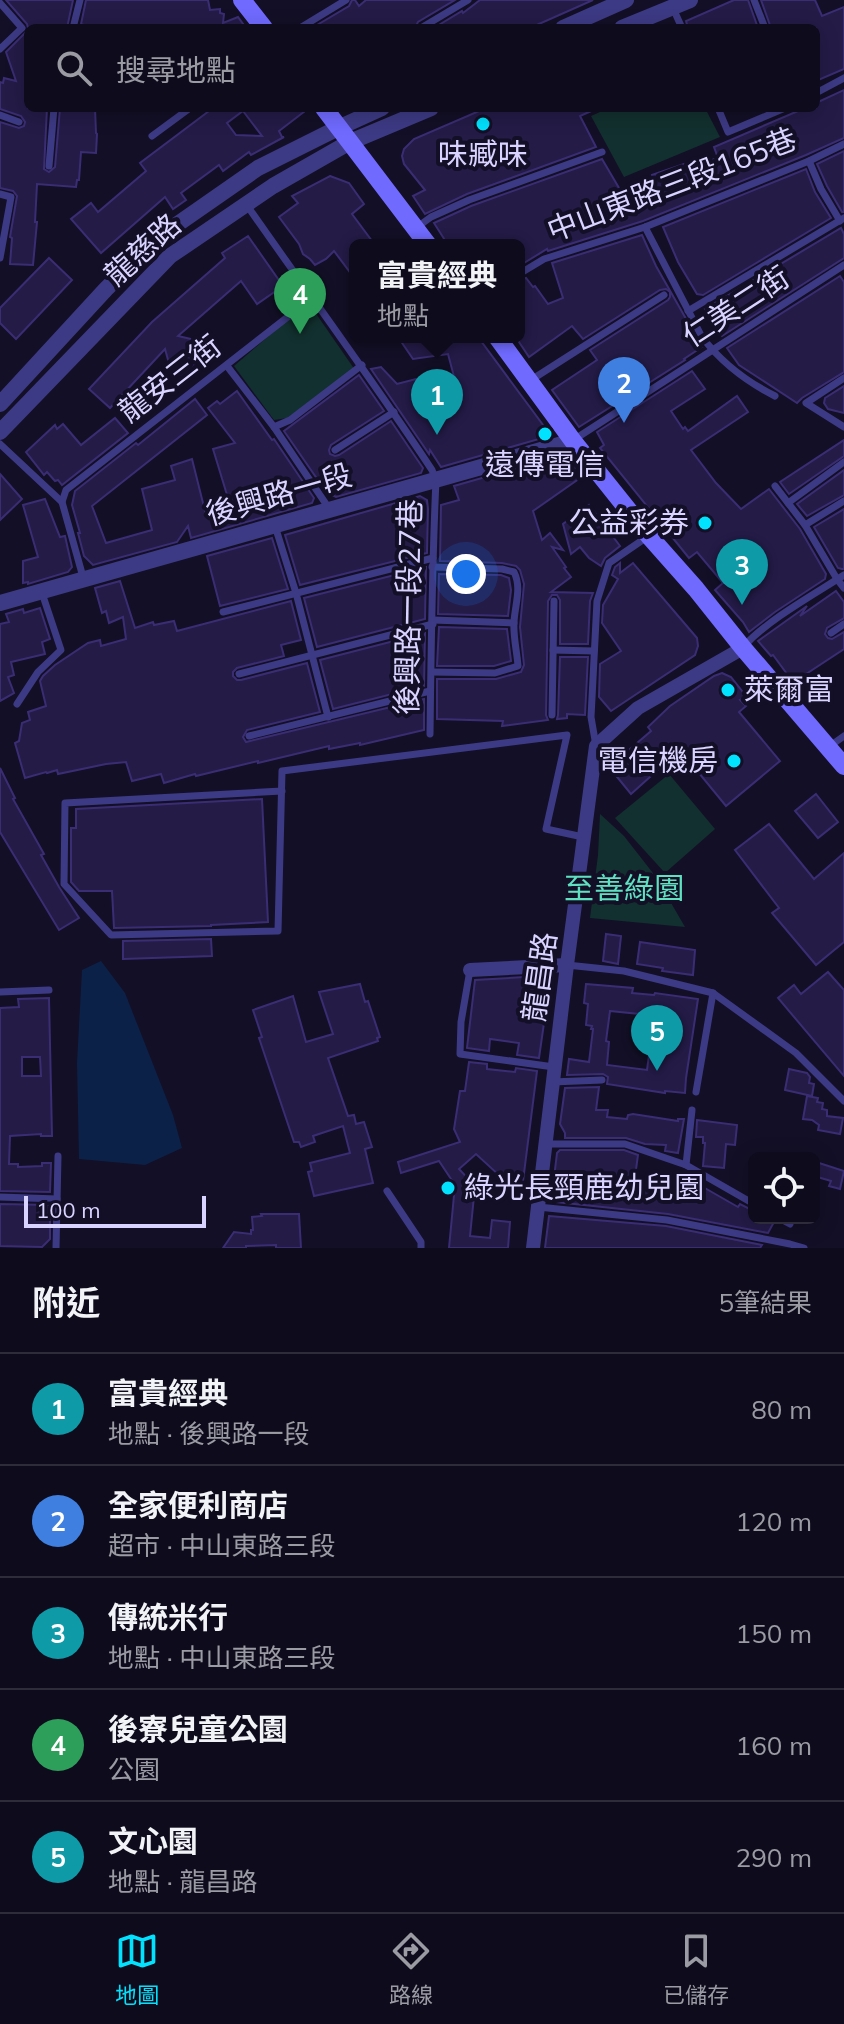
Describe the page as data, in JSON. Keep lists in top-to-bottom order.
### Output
{
  "streets": {
    "street": ["龍慈路", "後興路一段", "龍昌路"],
    "lane": [
      "中山東路三段165巷",
      "仁美二街",
      "龍安三街",
      "後興路一段27巷"
    ]
  },
  "crossings": [
    ["仁美二街", "後興路一段"],
    ["後興路一段", "後興路一段27巷"]
  ],
  "parks": ["至善綠園"],
  "places": [
    "味臧味",
    "遠傳電信",
    "公益彩券",
    "萊爾富",
    "電信機房",
    "綠光長頸鹿幼兒園"
  ],
  "scale_bar": "100 m",
  "page": {
    "search": "搜尋地點",
    "popup": ["富貴經典", "地點"],
    "pins": [
      "4",
      "2",
      "1",
      "3",
      "5"
    ],
    "scale": "100 m",
    "heading": ["附近", "5筆結果"],
    "list": [
      {
        "mark": "1",
        "name": "富貴經典",
        "note": "地點 · 後興路一段",
        "value": "80 m"
      },
      {
        "mark": "2",
        "name": "全家便利商店",
        "note": "超市 · 中山東路三段",
        "value": "120 m"
      },
      {
        "mark": "3",
        "name": "傳統米行",
        "note": "地點 · 中山東路三段",
        "value": "150 m"
      },
      {
        "mark": "4",
        "name": "後寮兒童公園",
        "note": "公園",
        "value": "160 m"
      },
      {
        "mark": "5",
        "name": "文心園",
        "note": "地點 · 龍昌路",
        "value": "290 m"
      }
    ],
    "nav": ["地圖", "路線", "已儲存"]
  }
}
